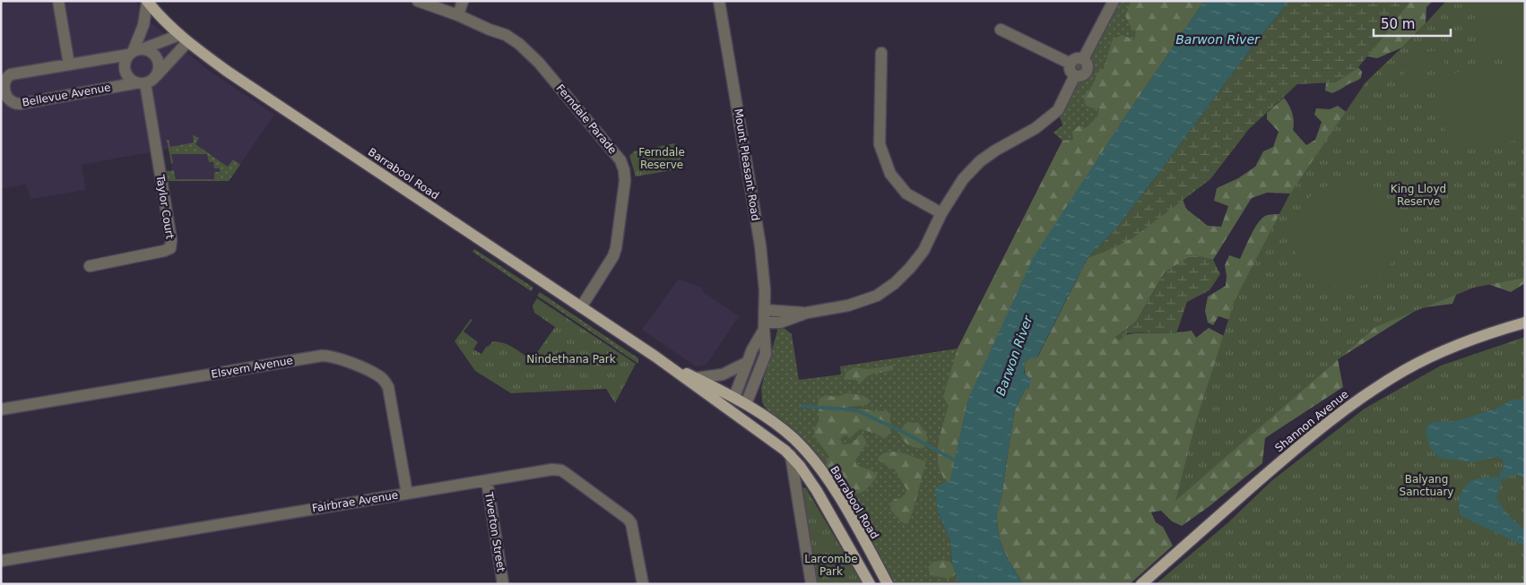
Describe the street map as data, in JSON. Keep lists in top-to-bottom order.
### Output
{
  "streets": {
    "main road": ["Barrabool Road", "Shannon Avenue"],
    "street": [
      "Bellevue Avenue",
      "Ferndale Parade",
      "Mount Pleasant Road",
      "Taylor Court",
      "Elsvern Avenue",
      "Fairbrae Avenue",
      "Tiverton Street"
    ]
  },
  "crossings": [
    ["Bellevue Avenue", "Barrabool Road"],
    ["Bellevue Avenue", "Taylor Court"],
    ["Ferndale Parade", "Barrabool Road"],
    ["Mount Pleasant Road", "Barrabool Road"],
    ["Elsvern Avenue", "Fairbrae Avenue"],
    ["Fairbrae Avenue", "Tiverton Street"]
  ],
  "water": ["Barwon River"],
  "parks": [
    "Ferndale Reserve",
    "King Lloyd Reserve",
    "Nindethana Park",
    "Balyang Sanctuary",
    "Larcombe Park"
  ],
  "scale_bar": "50 m"
}
